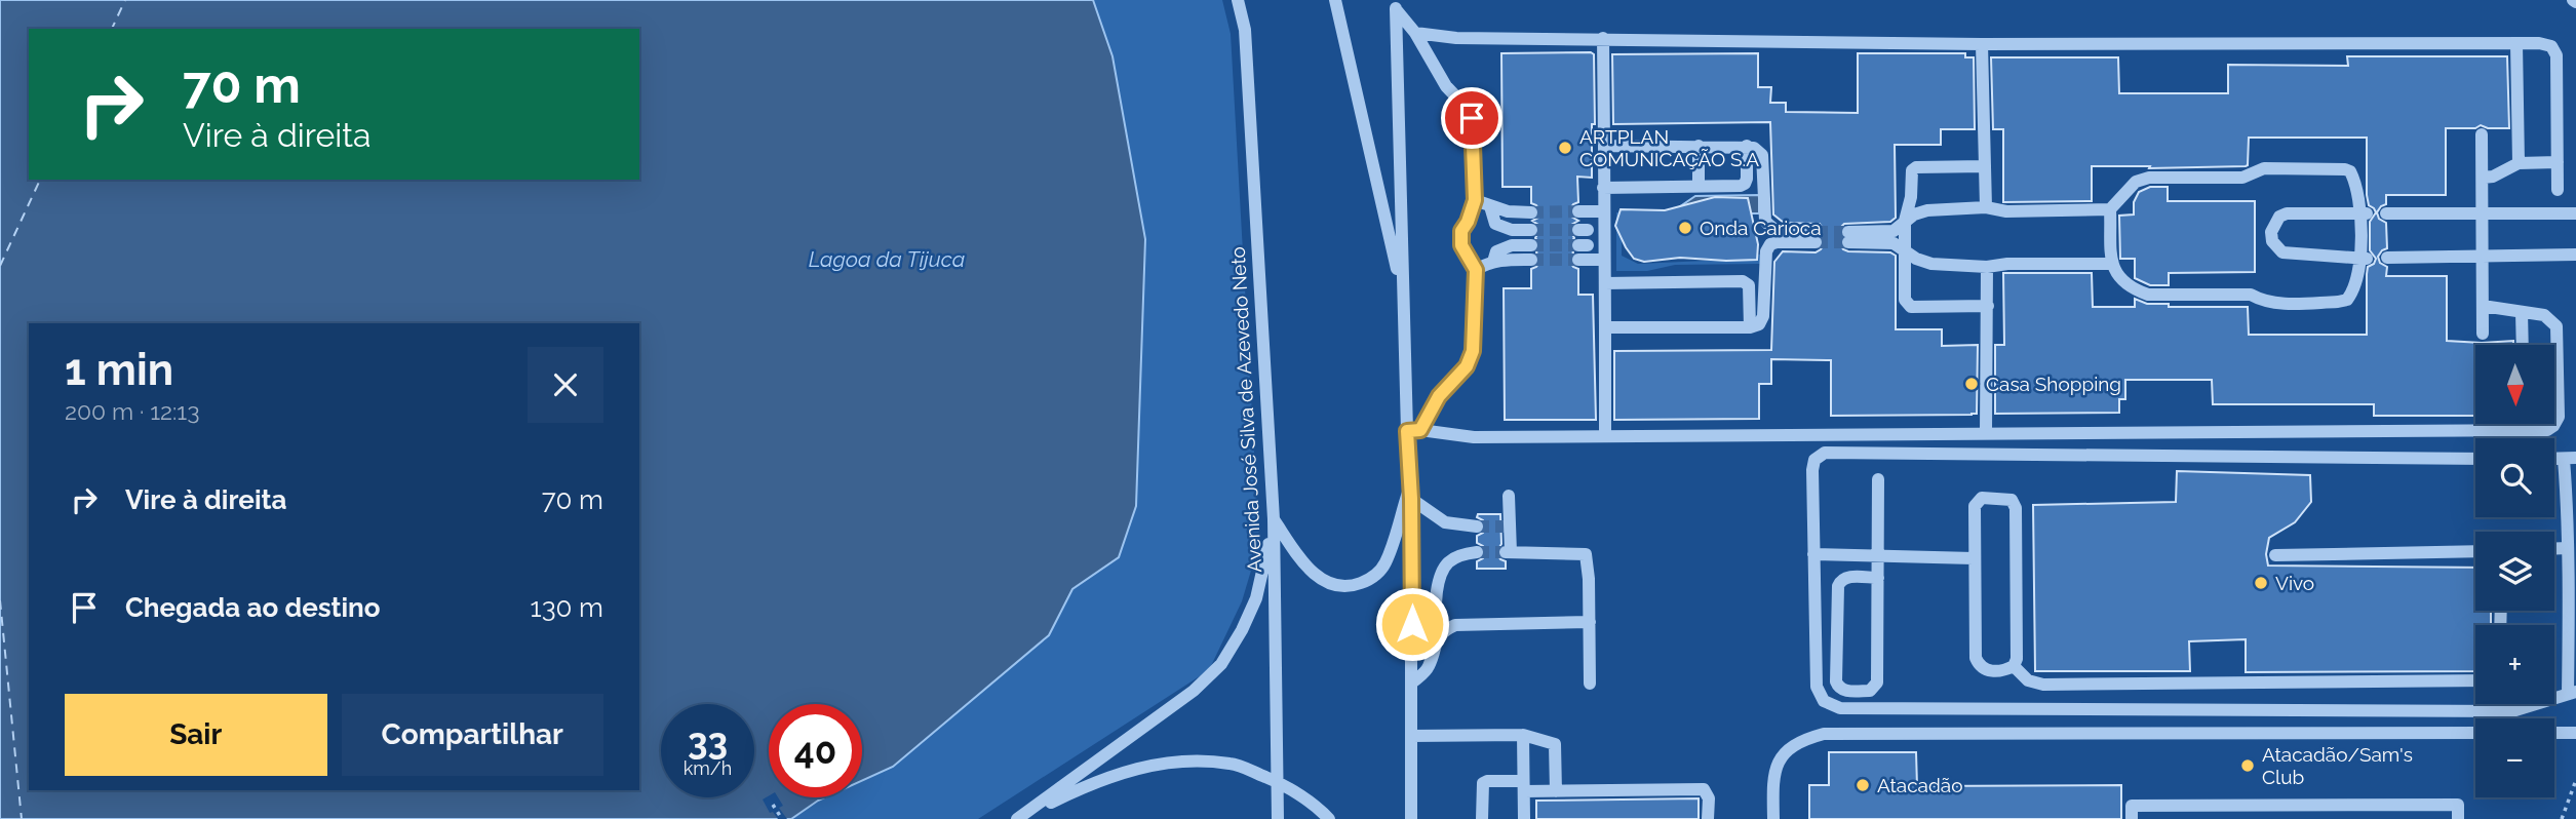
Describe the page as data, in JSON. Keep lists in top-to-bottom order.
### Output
{
  "streets": {
    "street": ["Avenida José Silva de Azevedo Neto"]
  },
  "water": ["Lagoa da Tijuca"],
  "places": [
    "ARTPLAN COMUNICAÇÃO S.A",
    "Onda Carioca",
    "Casa Shopping",
    "Vivo",
    "Atacadão/Sam's Club",
    "Atacadão"
  ],
  "north": "bottom",
  "page": {
    "turn": ["70 m", "Vire à direita"],
    "heading": ["1 min", "200 m · 12:13"],
    "map_buttons": ["+", "−"],
    "list": [
      {
        "name": "Vire à direita",
        "value": "70 m"
      },
      {
        "name": "Chegada ao destino",
        "value": "130 m"
      }
    ],
    "buttons": ["Sair", "Compartilhar"],
    "speed": "33 km/h",
    "limit": "40"
  }
}
